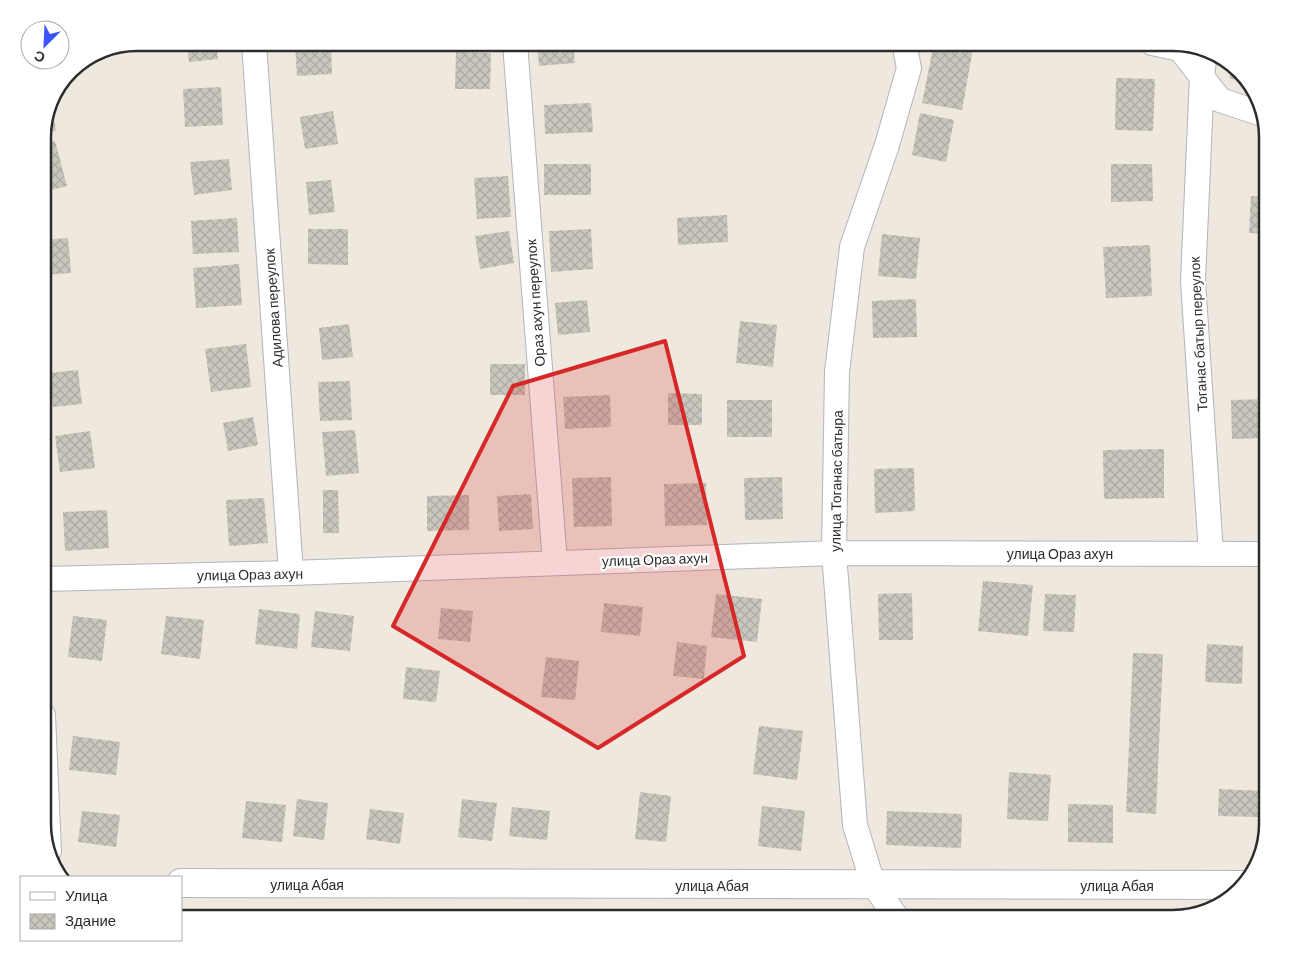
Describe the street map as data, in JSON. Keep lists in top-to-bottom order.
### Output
{
  "streets": {
    "street": [
      "Ораз ахун переулок",
      "Адилова переулок",
      "Тоганас батыр переулок",
      "улица Тоганас батыра",
      "улица Ораз ахун",
      "улица Абая"
    ]
  },
  "crossings": [
    ["Ораз ахун переулок", "улица Ораз ахун"],
    ["Адилова переулок", "улица Ораз ахун"],
    ["Тоганас батыр переулок", "улица Ораз ахун"],
    ["улица Тоганас батыра", "улица Ораз ахун"],
    ["улица Тоганас батыра", "улица Абая"]
  ],
  "legend": ["Улица", "Здание"],
  "north": "bottom left"
}
